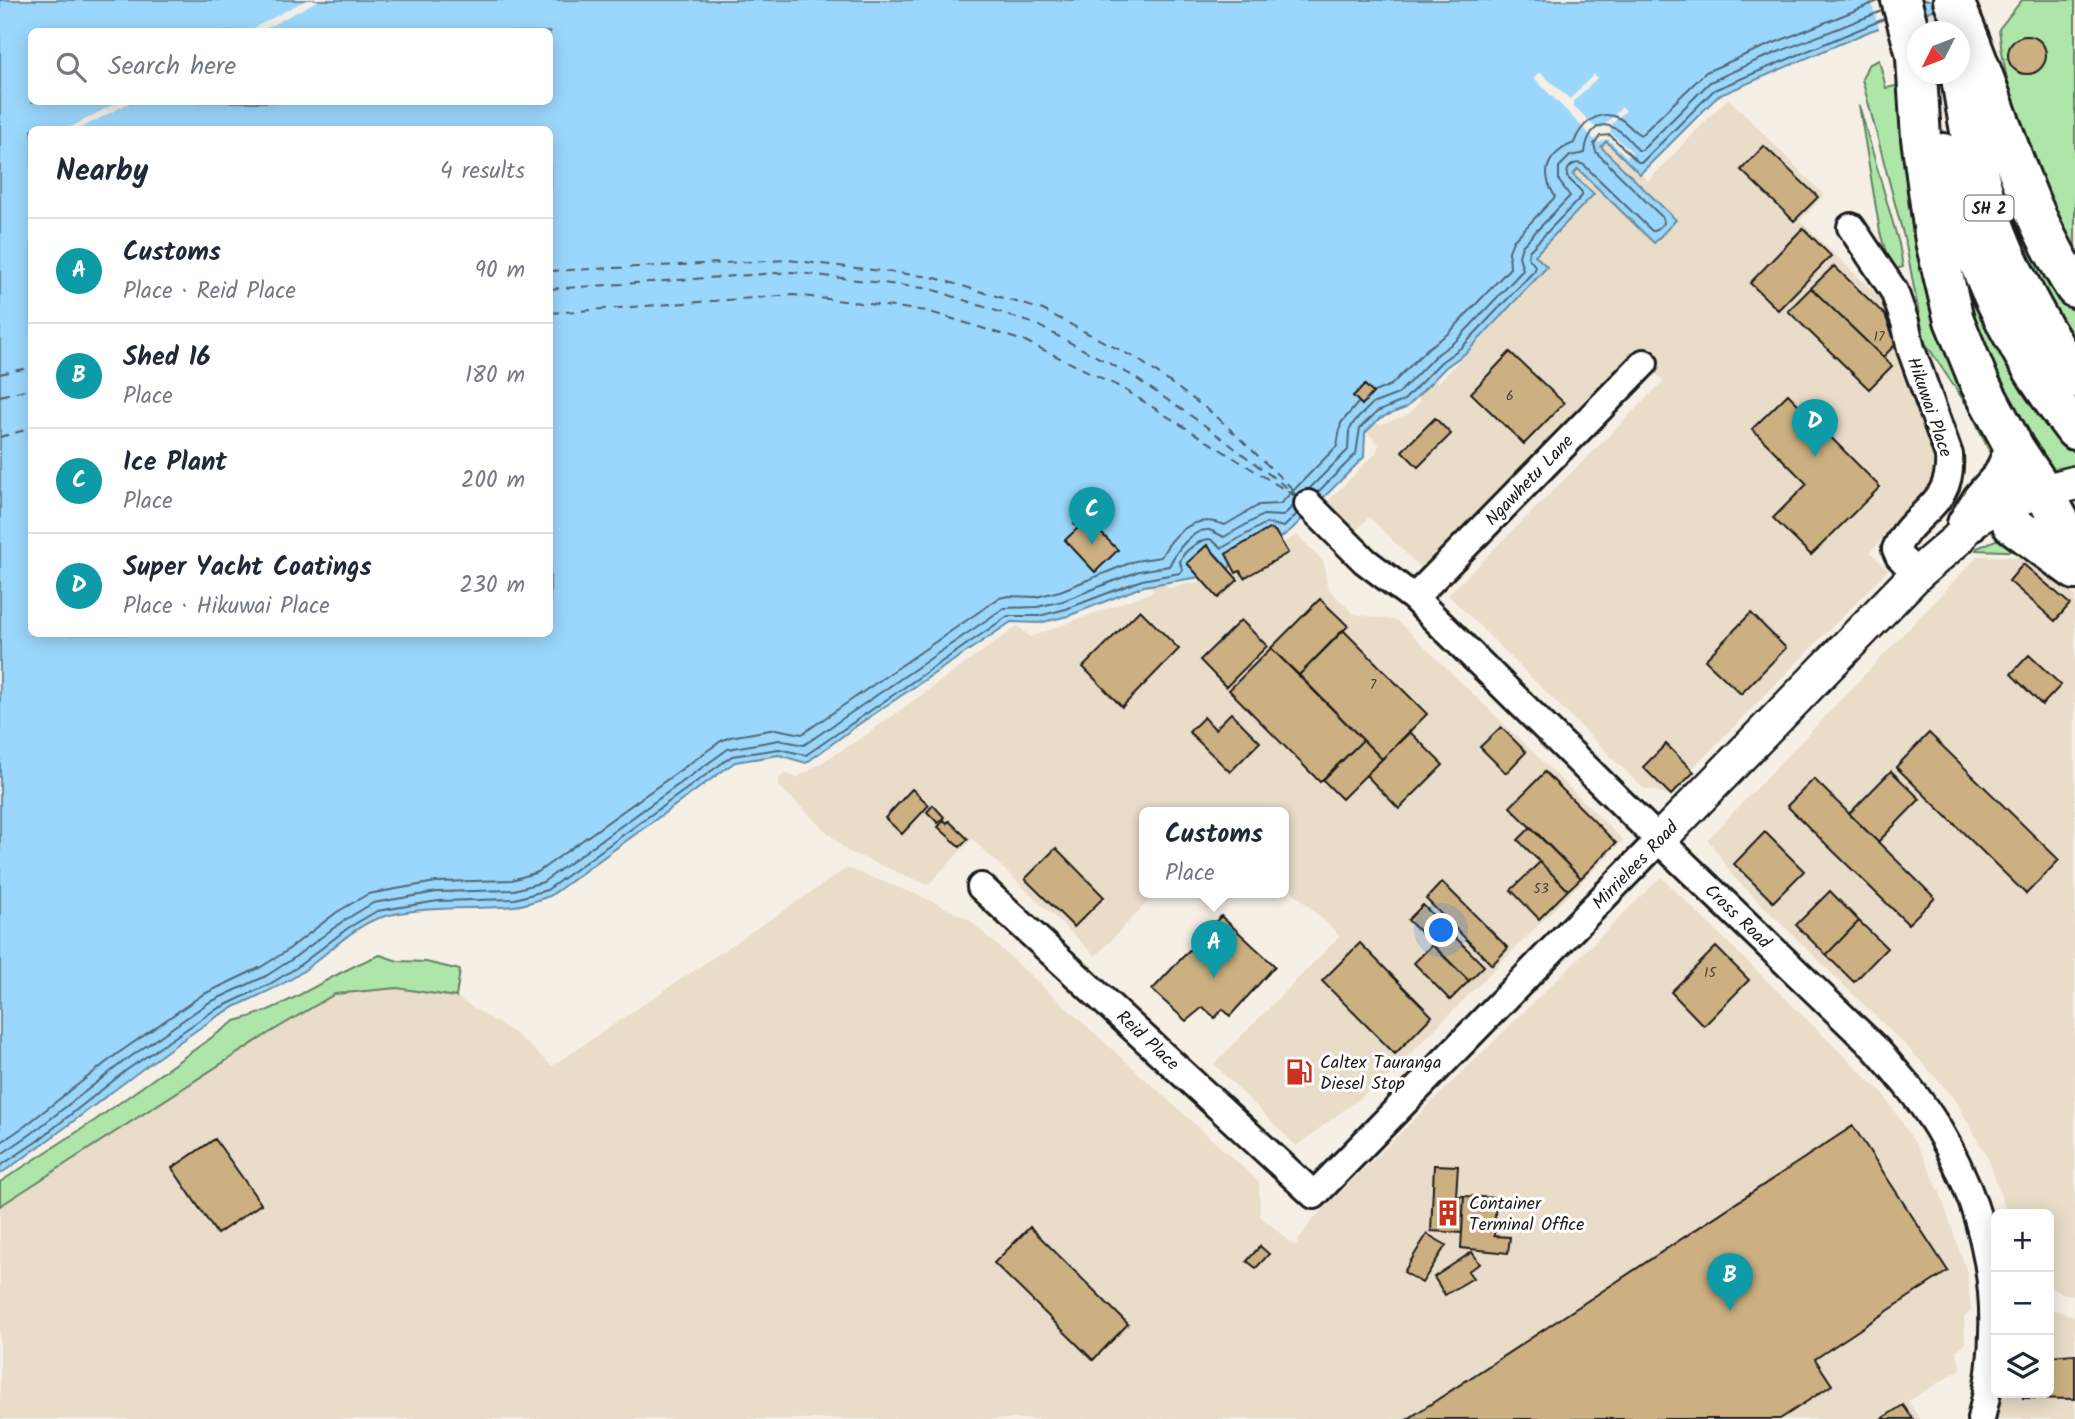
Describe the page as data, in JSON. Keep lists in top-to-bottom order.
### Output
{
  "streets": {
    "highway": ["SH 2"],
    "main road": ["Mirrielees Road"],
    "street": [
      "Hikuwai Place",
      "Ngawhetu Lane",
      "Cross Road",
      "Reid Place"
    ]
  },
  "crossings": [
    ["Hikuwai Place", "Mirrielees Road"],
    ["Ngawhetu Lane", "Cross Road"],
    ["Mirrielees Road", "Cross Road"],
    ["Mirrielees Road", "Reid Place"]
  ],
  "places": {
    "fuel station": ["Caltex Tauranga Diesel Stop"],
    "building": ["Container Terminal Office"]
  },
  "house_numbers": [
    "17",
    "6",
    "7",
    "53",
    "15"
  ],
  "north": "bottom left",
  "page": {
    "search": "Search here",
    "heading": ["Nearby", "4 results"],
    "list": [
      {
        "mark": "A",
        "name": "Customs",
        "note": "Place · Reid Place",
        "value": "90 m"
      },
      {
        "mark": "B",
        "name": "Shed 16",
        "note": "Place",
        "value": "180 m"
      },
      {
        "mark": "C",
        "name": "Ice Plant",
        "note": "Place",
        "value": "200 m"
      },
      {
        "mark": "D",
        "name": "Super Yacht Coatings",
        "note": "Place · Hikuwai Place",
        "value": "230 m"
      }
    ],
    "pins": [
      "D",
      "C",
      "A",
      "B"
    ],
    "popup": ["Customs", "Place"],
    "map_buttons": ["+", "−"]
  }
}
